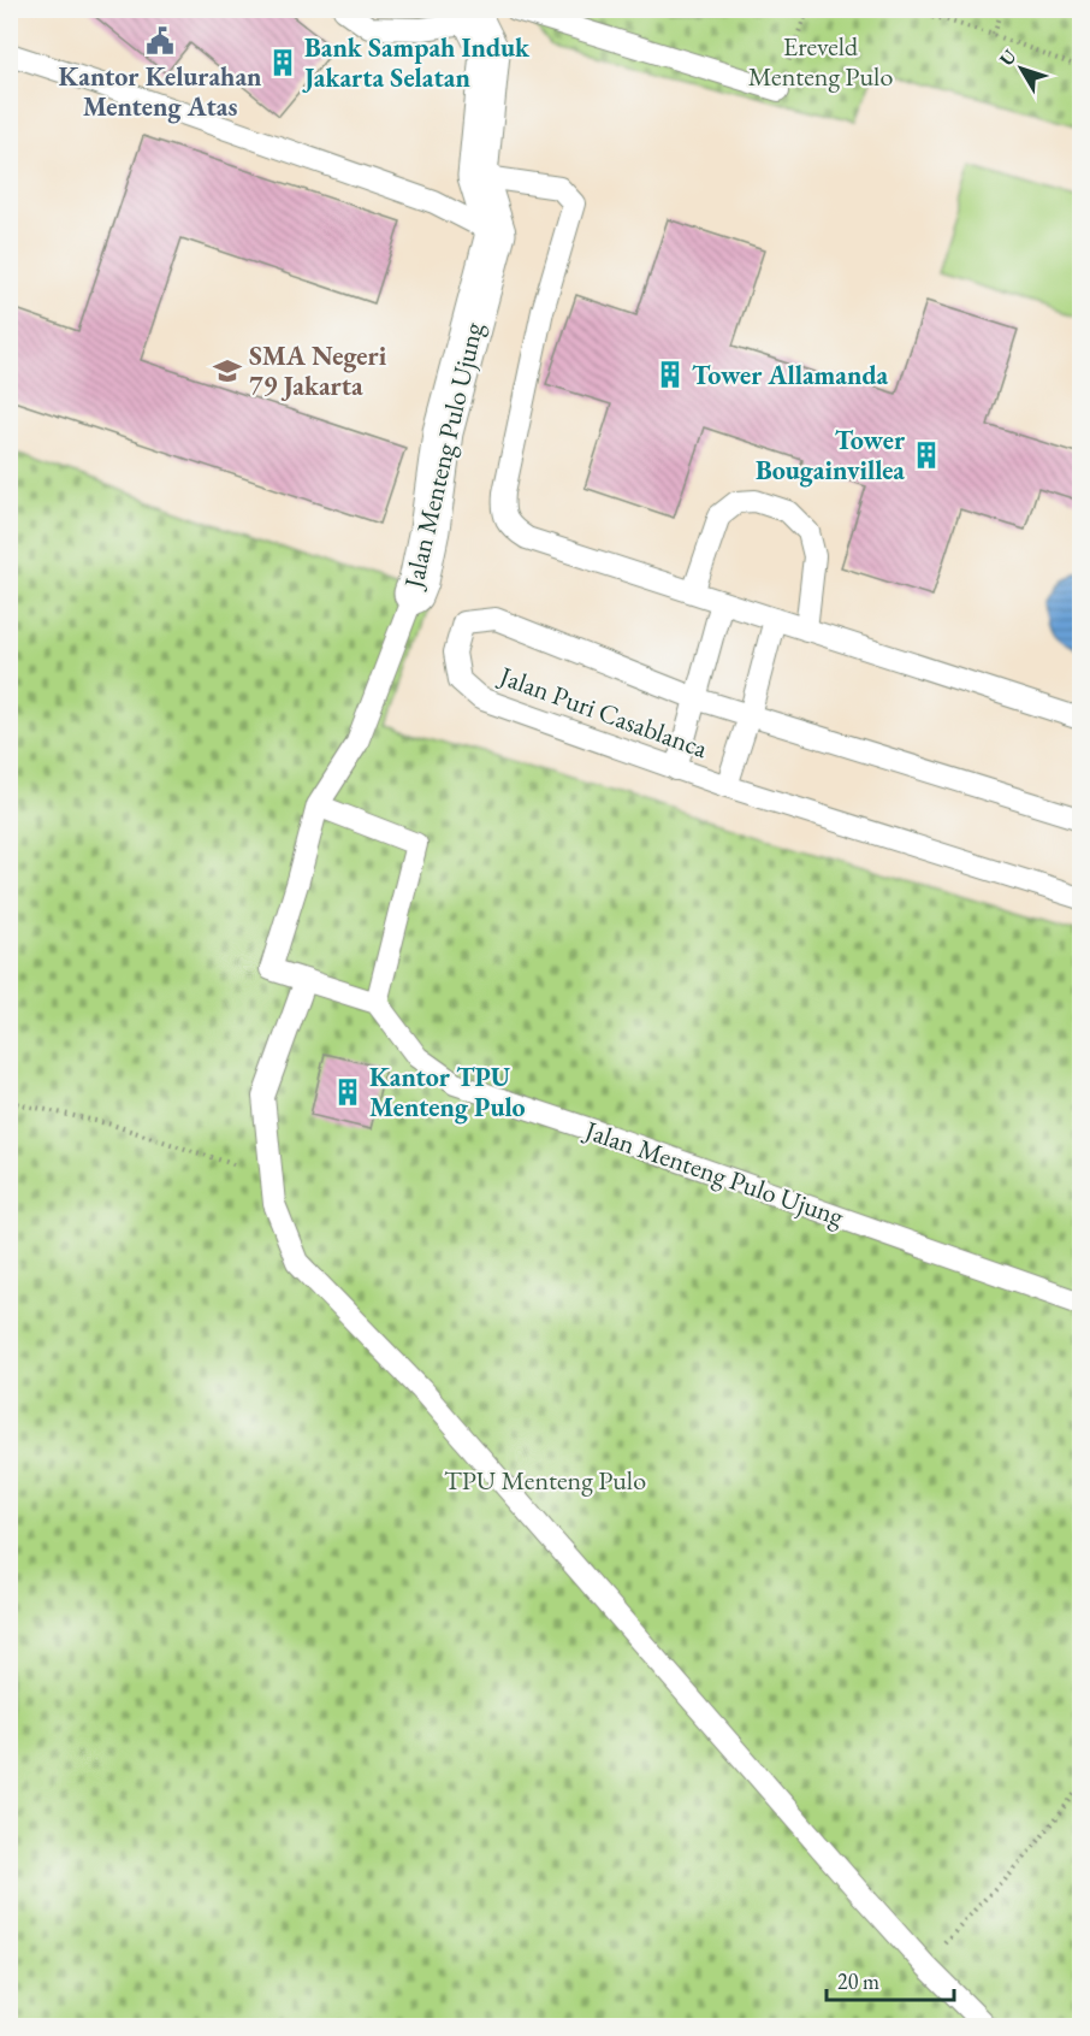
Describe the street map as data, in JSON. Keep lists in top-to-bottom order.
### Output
{
  "streets": {
    "street": ["Jalan Menteng Pulo Ujung"],
    "lane": ["Jalan Puri Casablanca"]
  },
  "parks": ["Ereveld Menteng Pulo", "TPU Menteng Pulo"],
  "places": {
    "public building": ["Kantor Kelurahan Menteng Atas"],
    "building": [
      "Bank Sampah Induk Jakarta Selatan",
      "Tower Allamanda",
      "Tower Bougainvillea",
      "Kantor TPU Menteng Pulo"
    ],
    "school or university": ["SMA Negeri 79 Jakarta"]
  },
  "scale_bar": "20 m",
  "north": "top left"
}
